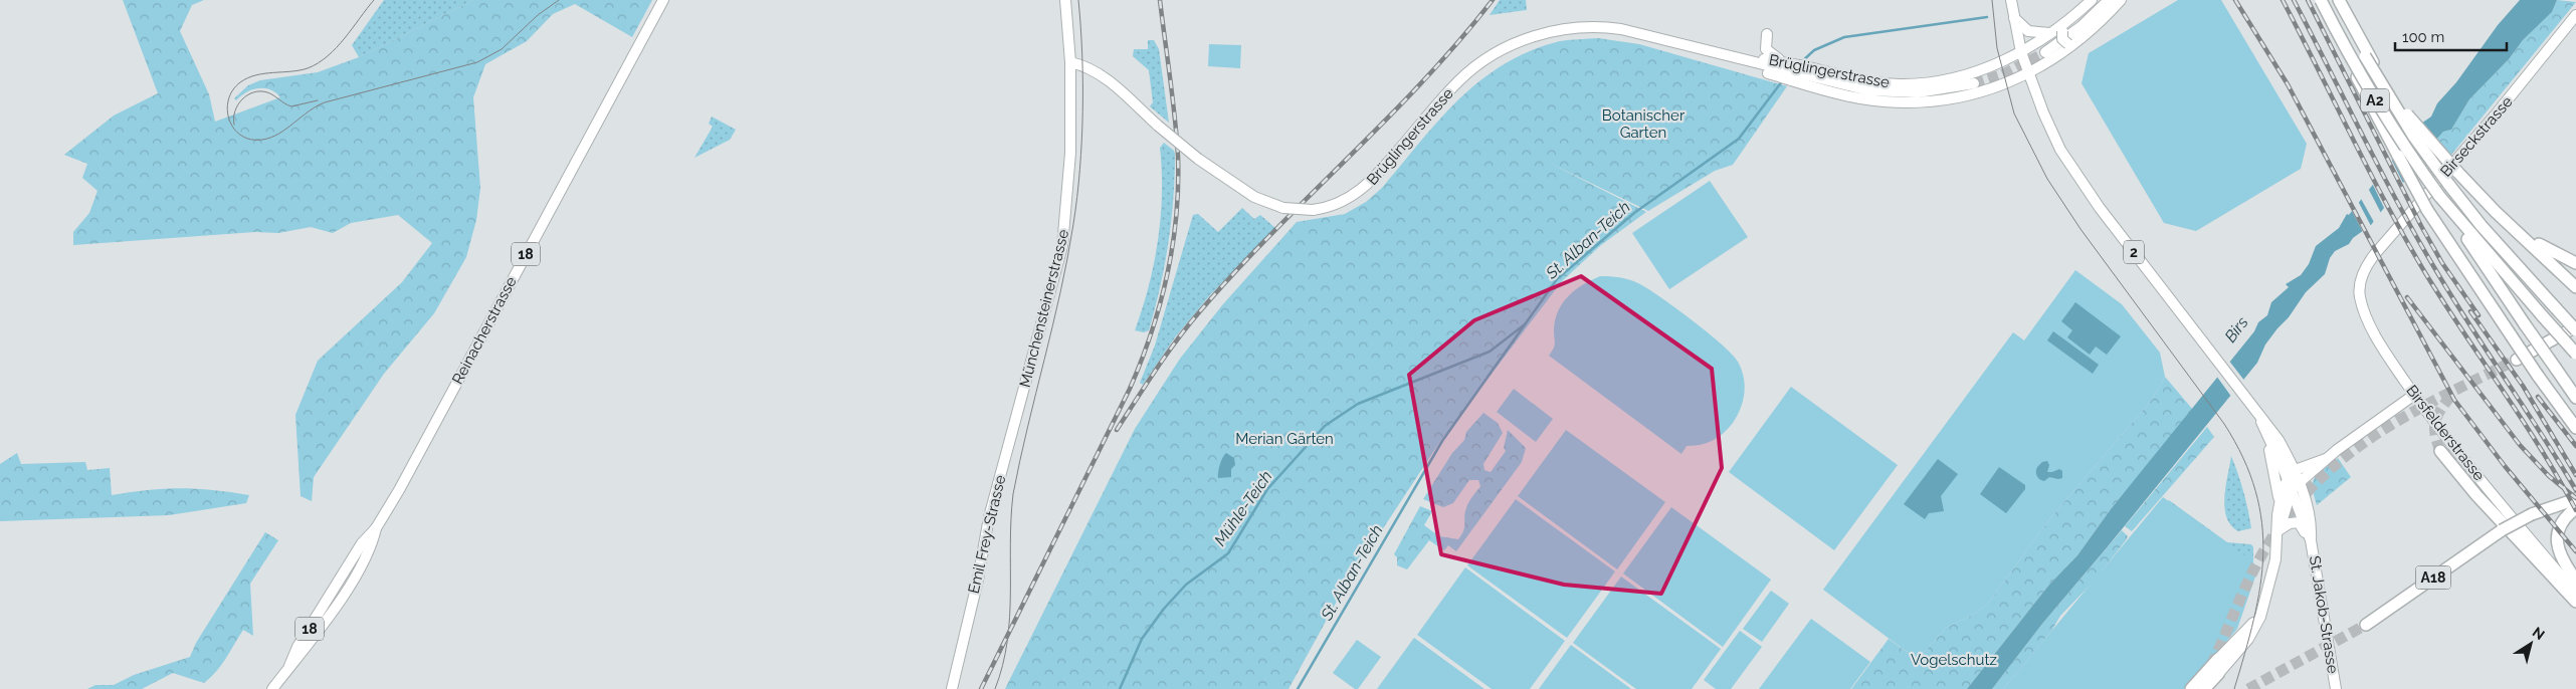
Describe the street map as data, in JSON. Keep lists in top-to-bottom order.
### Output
{
  "streets": {
    "highway": ["A2", "A18"],
    "main road": [
      "Brüglingerstrasse",
      "Birseckstrasse",
      "2",
      "18",
      "Münchensteinerstrasse",
      "Reinacherstrasse",
      "Birsfelderstrasse",
      "Emil Frey-Strasse",
      "St. Jakob-Strasse"
    ]
  },
  "crossings": [
    ["Brüglingerstrasse", "2"],
    ["Brüglingerstrasse", "Münchensteinerstrasse"],
    ["Brüglingerstrasse", "St. Jakob-Strasse"],
    ["Birseckstrasse", "Birsfelderstrasse"],
    ["2", "St. Jakob-Strasse"],
    ["Münchensteinerstrasse", "Emil Frey-Strasse"]
  ],
  "water": ["St. Alban-Teich", "Birs", "Mühle-Teich"],
  "parks": ["Botanischer Garten", "Merian Gärten", "Vogelschutz"],
  "scale_bar": "100 m",
  "north": "top right"
}
